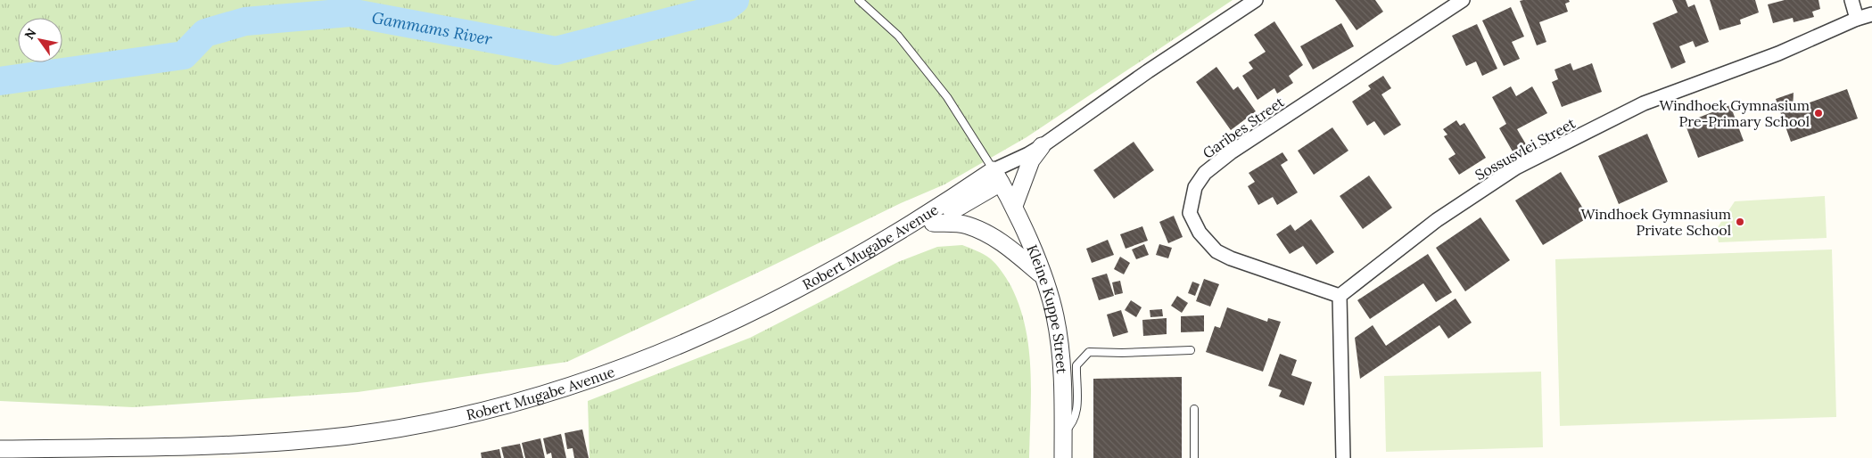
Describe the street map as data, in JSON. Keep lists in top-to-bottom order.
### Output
{
  "streets": {
    "street": [
      "Garibes Street",
      "Sossusvlei Street",
      "Robert Mugabe Avenue",
      "Kleine Kuppe Street"
    ]
  },
  "crossings": [
    ["Garibes Street", "Sossusvlei Street"],
    ["Robert Mugabe Avenue", "Kleine Kuppe Street"]
  ],
  "water": ["Gammams River"],
  "places": ["Windhoek Gymnasium Pre-Primary School", "Windhoek Gymnasium Private School"],
  "north": "top left"
}
